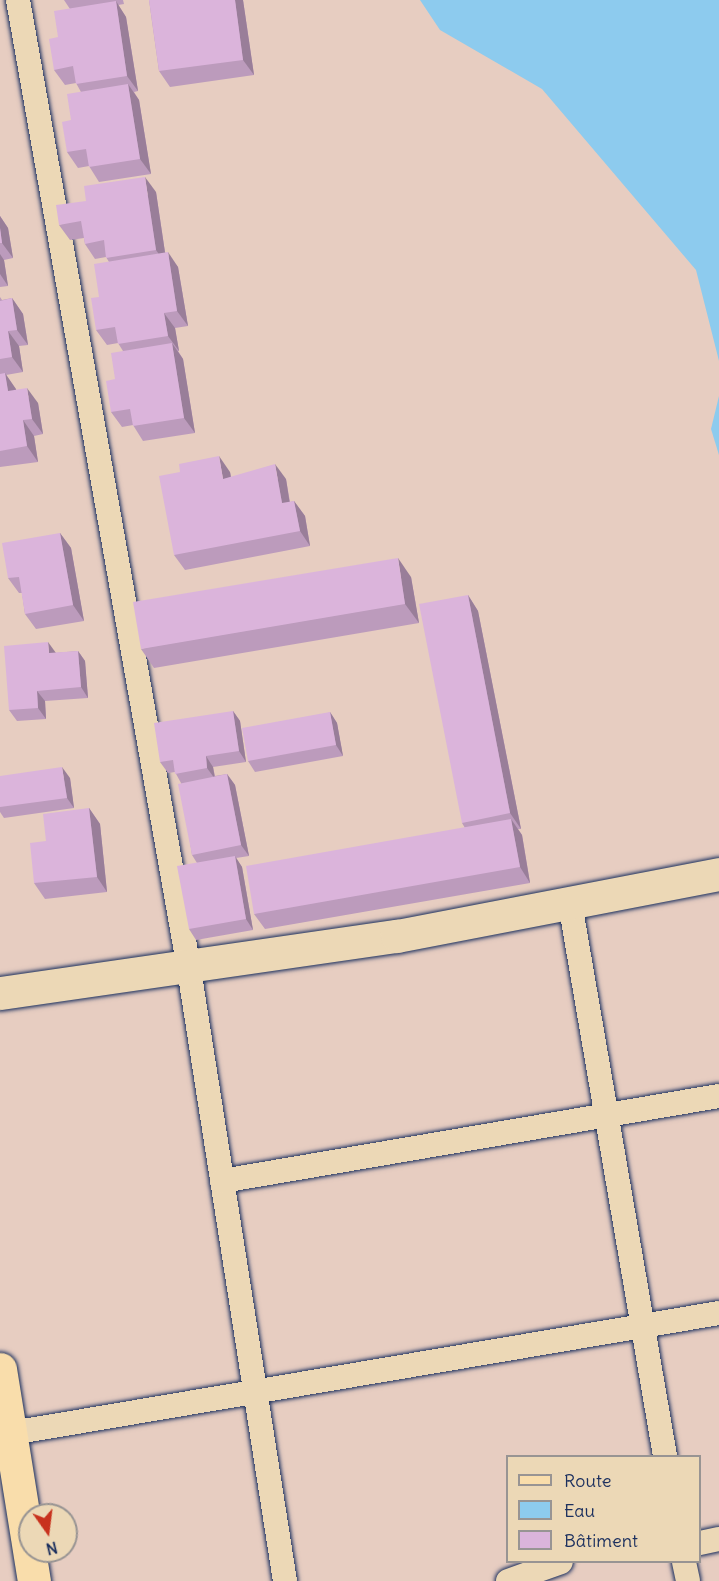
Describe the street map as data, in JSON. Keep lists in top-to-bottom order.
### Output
{
  "legend": ["Route", "Eau", "Bâtiment"],
  "north": "bottom"
}
